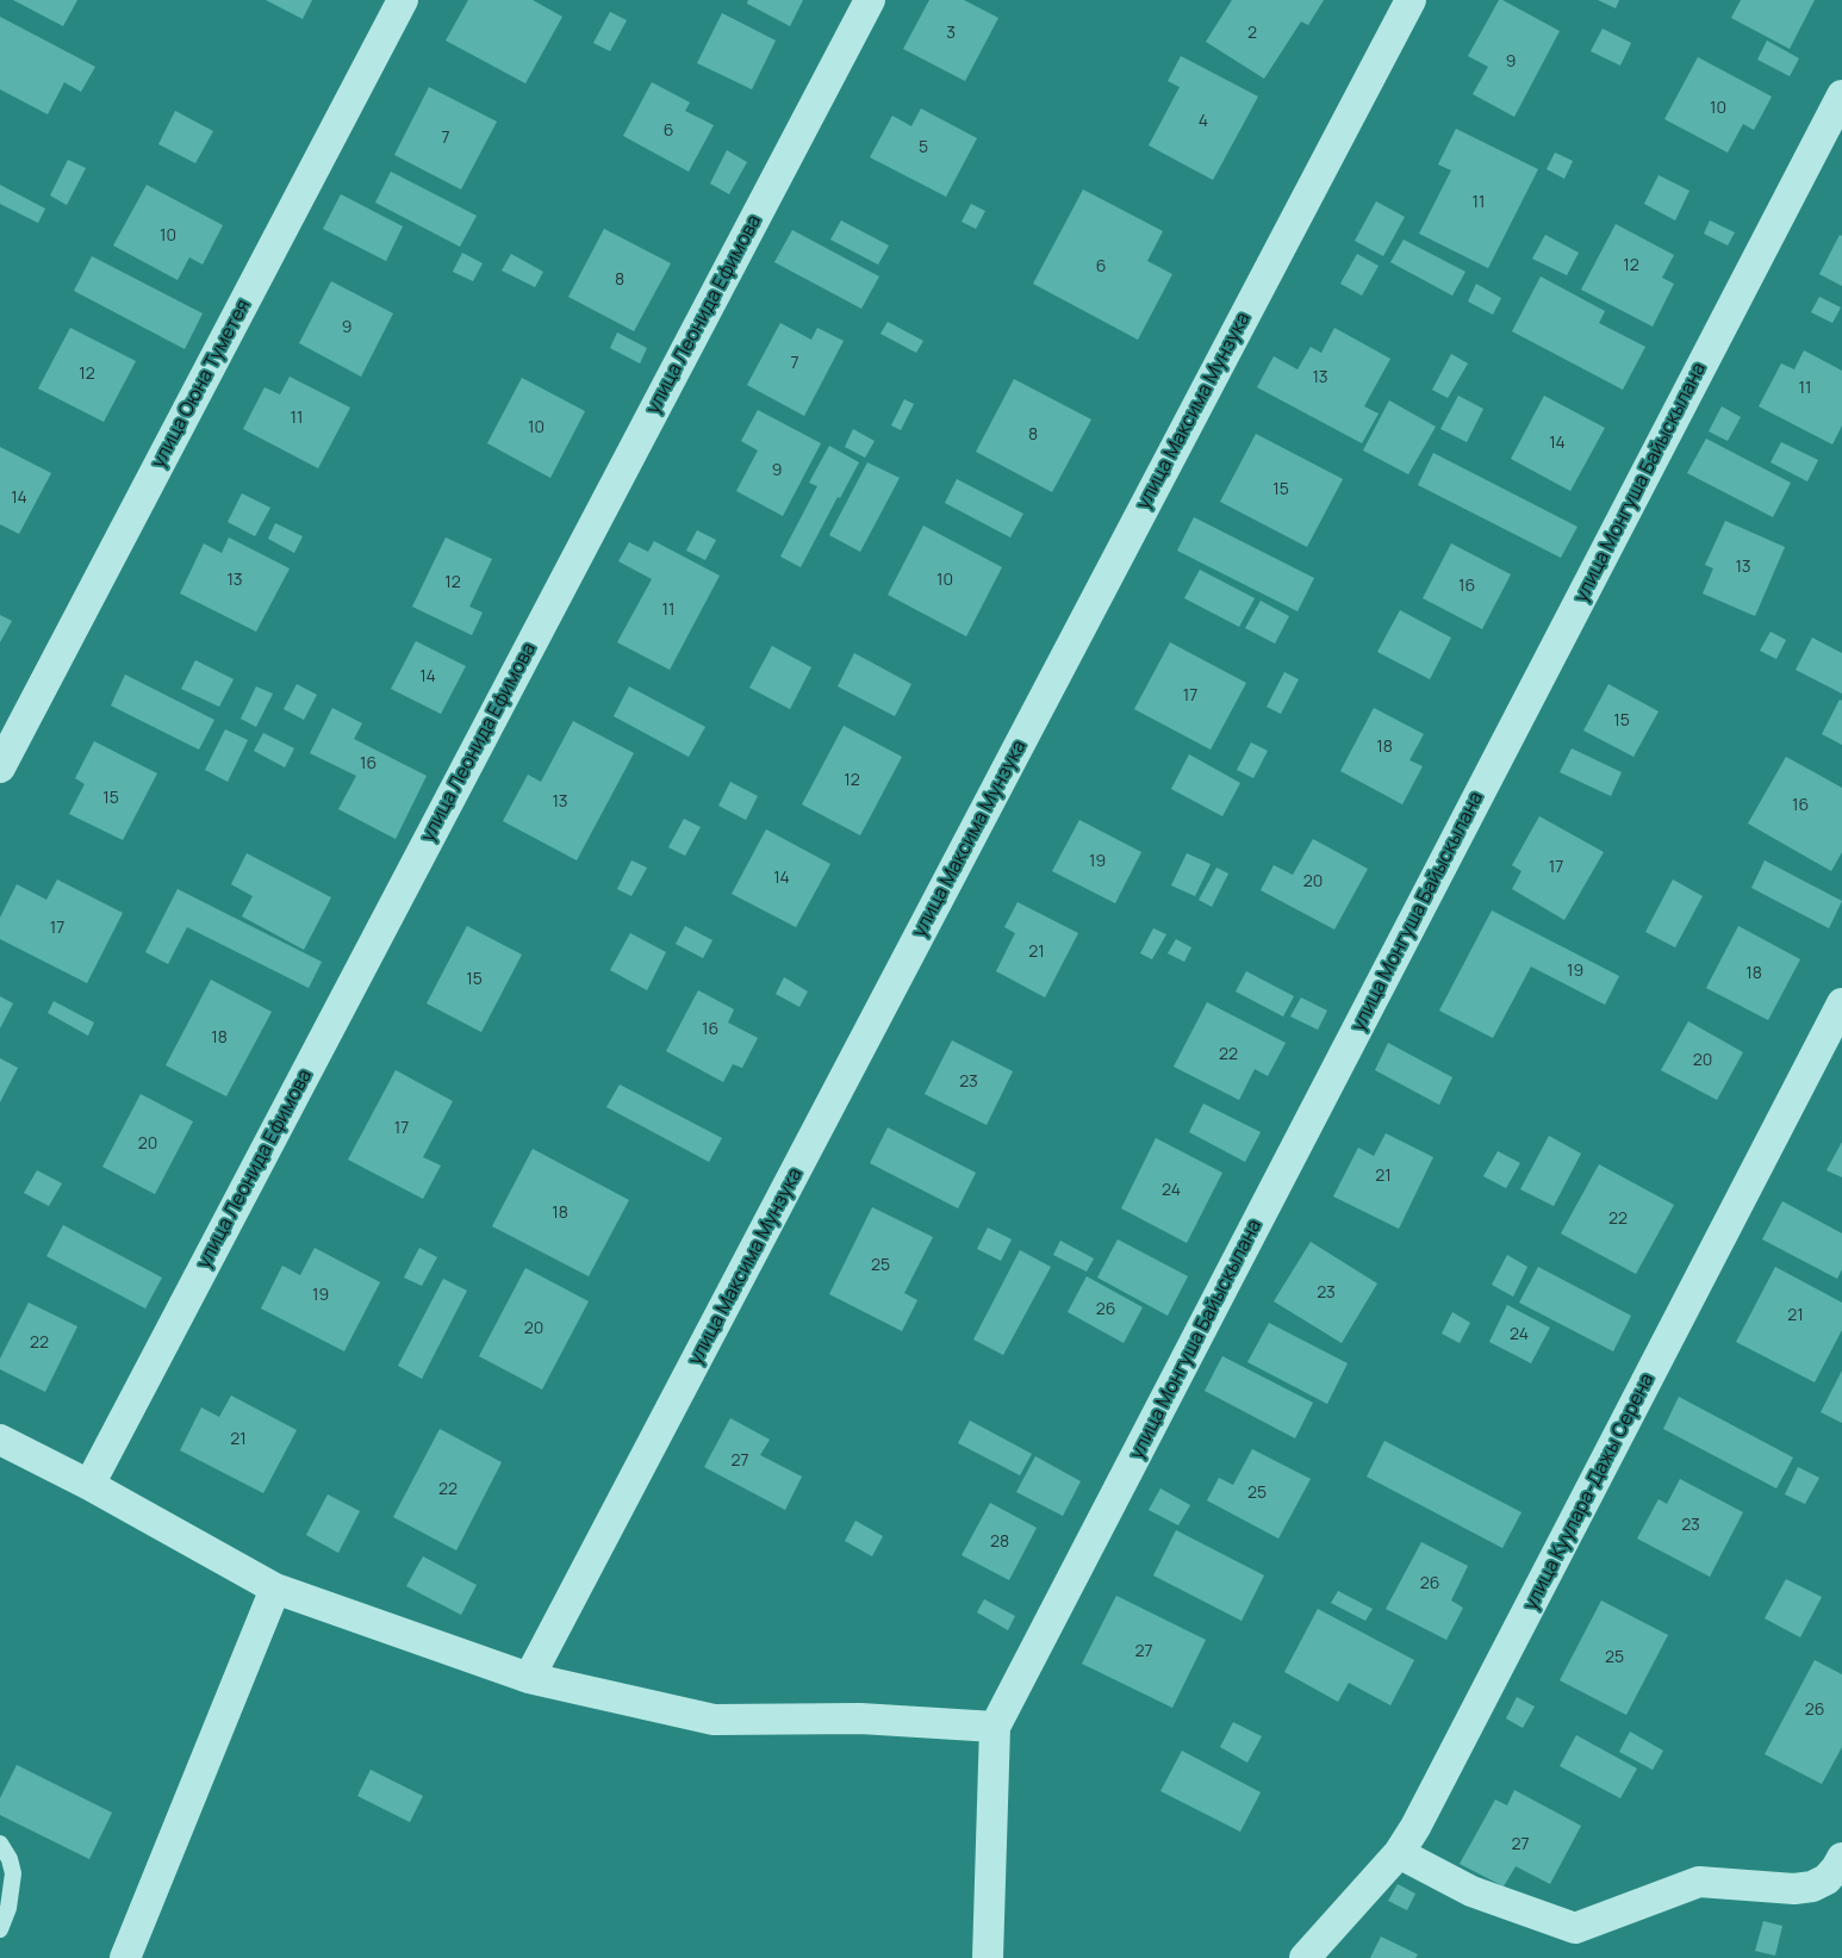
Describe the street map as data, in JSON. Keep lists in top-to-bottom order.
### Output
{
  "streets": {
    "street": [
      "улица Леонида Ефимова",
      "улица Оюна Туметея",
      "улица Максима Мунзука",
      "улица Монгуша Байыскылана",
      "улица Куулара-Дажы Серена"
    ]
  },
  "house_numbers": [
    "3",
    "2",
    "9",
    "10",
    "4",
    "6",
    "7",
    "5",
    "11",
    "10",
    "12",
    "6",
    "8",
    "9",
    "7",
    "12",
    "13",
    "11",
    "11",
    "10",
    "8",
    "14",
    "9",
    "15",
    "14",
    "13",
    "13",
    "10",
    "12",
    "16",
    "11",
    "14",
    "17",
    "15",
    "18",
    "16",
    "12",
    "15",
    "13",
    "16",
    "19",
    "17",
    "14",
    "20",
    "17",
    "21",
    "19",
    "18",
    "15",
    "16",
    "18",
    "22",
    "20",
    "23",
    "17",
    "20",
    "21",
    "24",
    "18",
    "22",
    "25",
    "23",
    "19",
    "26",
    "21",
    "20",
    "24",
    "22",
    "21",
    "27",
    "22",
    "25",
    "23",
    "28",
    "26",
    "27",
    "25",
    "26",
    "27"
  ]
}
